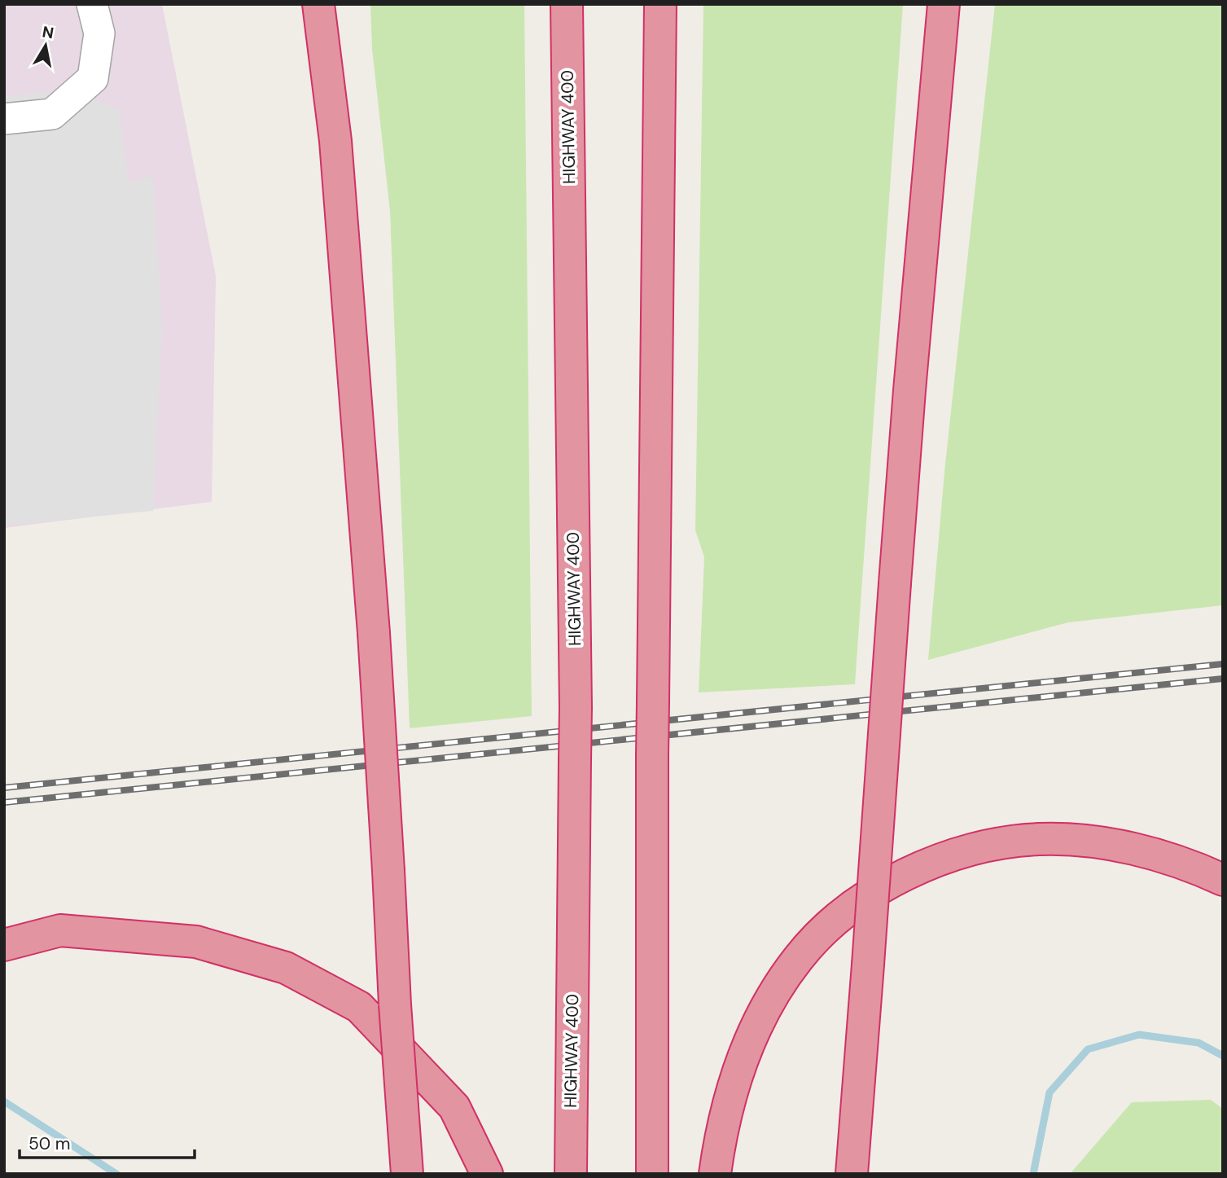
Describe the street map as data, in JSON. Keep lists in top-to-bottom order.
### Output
{
  "streets": {
    "highway": ["HIGHWAY 400"]
  },
  "scale_bar": "50 m",
  "north": "top"
}
